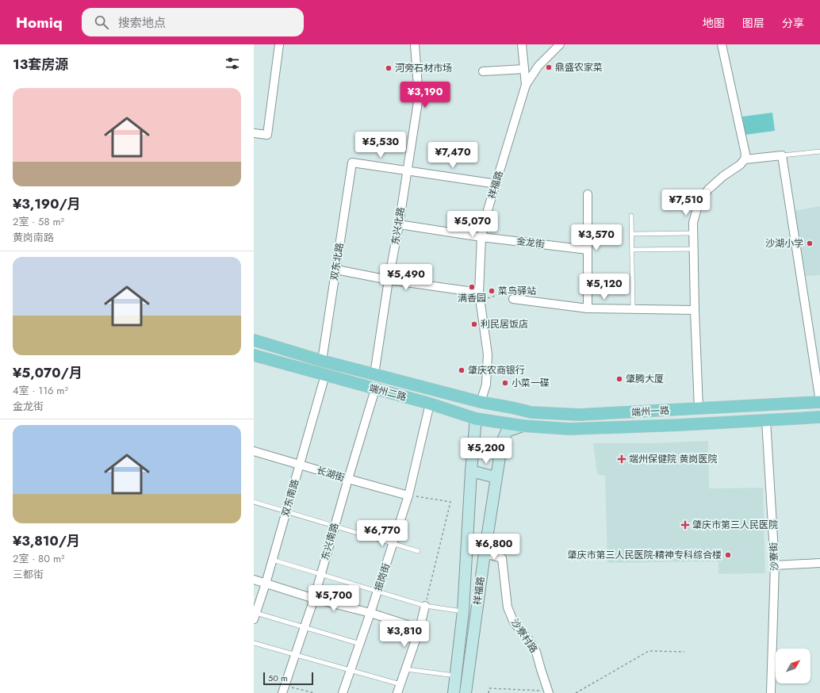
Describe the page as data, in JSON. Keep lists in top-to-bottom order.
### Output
{
  "streets": {
    "main road": ["端州二路", "端州一路"],
    "street": [
      "祥福路",
      "东兴北路",
      "金龙街",
      "双东北路",
      "长湖街",
      "双东南路",
      "东兴南路",
      "沙寮街",
      "振岗街",
      "沙寮村路"
    ]
  },
  "crossings": [
    ["祥福路", "金龙街"],
    ["祥福路", "端州二路"],
    ["祥福路", "端州一路"],
    ["祥福路", "沙寮村路"],
    ["东兴北路", "金龙街"],
    ["东兴北路", "双东北路"],
    ["东兴北路", "端州二路"],
    ["双东北路", "端州二路"],
    ["端州二路", "端州一路"],
    ["端州二路", "双东南路"],
    ["端州二路", "东兴南路"],
    ["端州二路", "振岗街"],
    ["端州一路", "沙寮街"],
    ["长湖街", "双东南路"],
    ["长湖街", "东兴南路"],
    ["长湖街", "振岗街"]
  ],
  "places": {
    "other": [
      "鼎盛农家菜",
      "河旁石材市场",
      "沙湖小学",
      "满香园",
      "菜鸟驿站",
      "利民居饭店",
      "肇庆农商银行",
      "肇腾大厦",
      "小菜一碟",
      "肇庆市第三人民医院-精神专科综合楼"
    ],
    "health": ["端州保健院 黄岗医院", "肇庆市第三人民医院"]
  },
  "scale_bar": "50 m",
  "north": "top right",
  "page": {
    "header": "Homiq",
    "search": "搜索地点",
    "nav": ["地图", "图层", "分享"],
    "heading": "13套房源",
    "price": [
      "¥3,190",
      "¥5,530",
      "¥7,470",
      "¥7,510",
      "¥5,070",
      "¥3,570",
      "¥5,490",
      "¥5,120",
      "¥5,200",
      "¥6,770",
      "¥6,800",
      "¥5,700",
      "¥3,810"
    ],
    "list": [
      {
        "name": "¥3,190/月",
        "note": "2室 · 58 m² · 黄岗南路"
      },
      {
        "name": "¥5,070/月",
        "note": "4室 · 116 m² · 金龙街"
      },
      {
        "name": "¥3,810/月",
        "note": "2室 · 80 m² · 三都街"
      }
    ],
    "scale": "50 m"
  }
}
